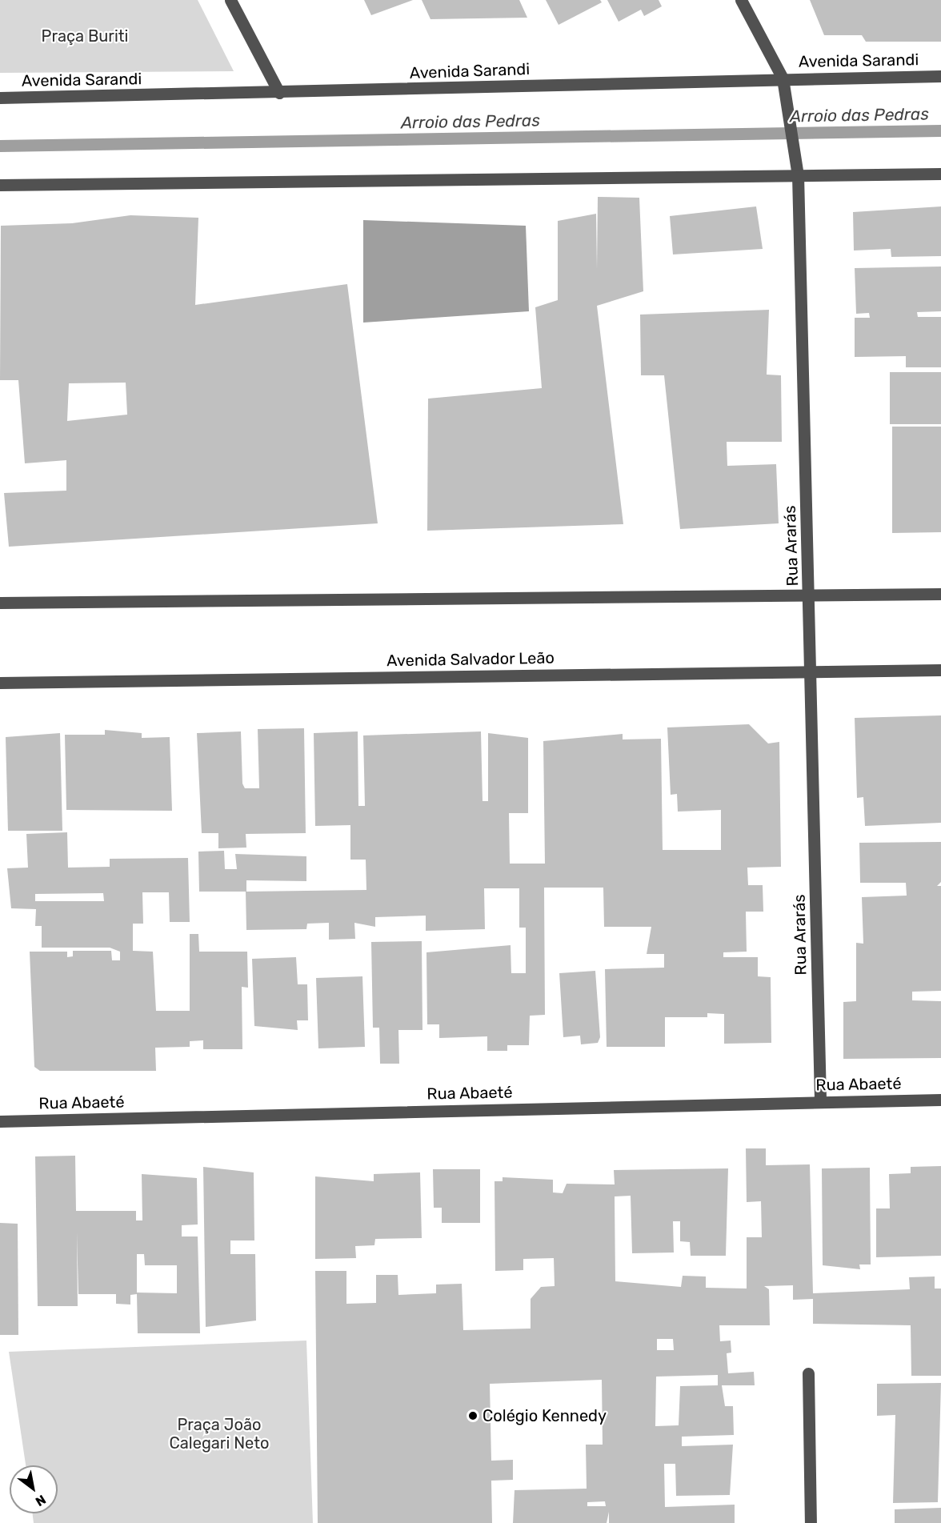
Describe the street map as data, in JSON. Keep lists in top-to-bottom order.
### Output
{
  "streets": {
    "street": [
      "Avenida Sarandi",
      "Rua Ararás",
      "Avenida Salvador Leão",
      "Rua Abaeté"
    ]
  },
  "crossings": [
    ["Avenida Sarandi", "Rua Ararás"],
    ["Rua Ararás", "Avenida Salvador Leão"],
    ["Rua Ararás", "Rua Abaeté"]
  ],
  "water": ["Arroio das Pedras"],
  "parks": ["Praça Buriti", "Praça João Calegari Neto"],
  "places": ["Colégio Kennedy"],
  "north": "bottom right"
}
